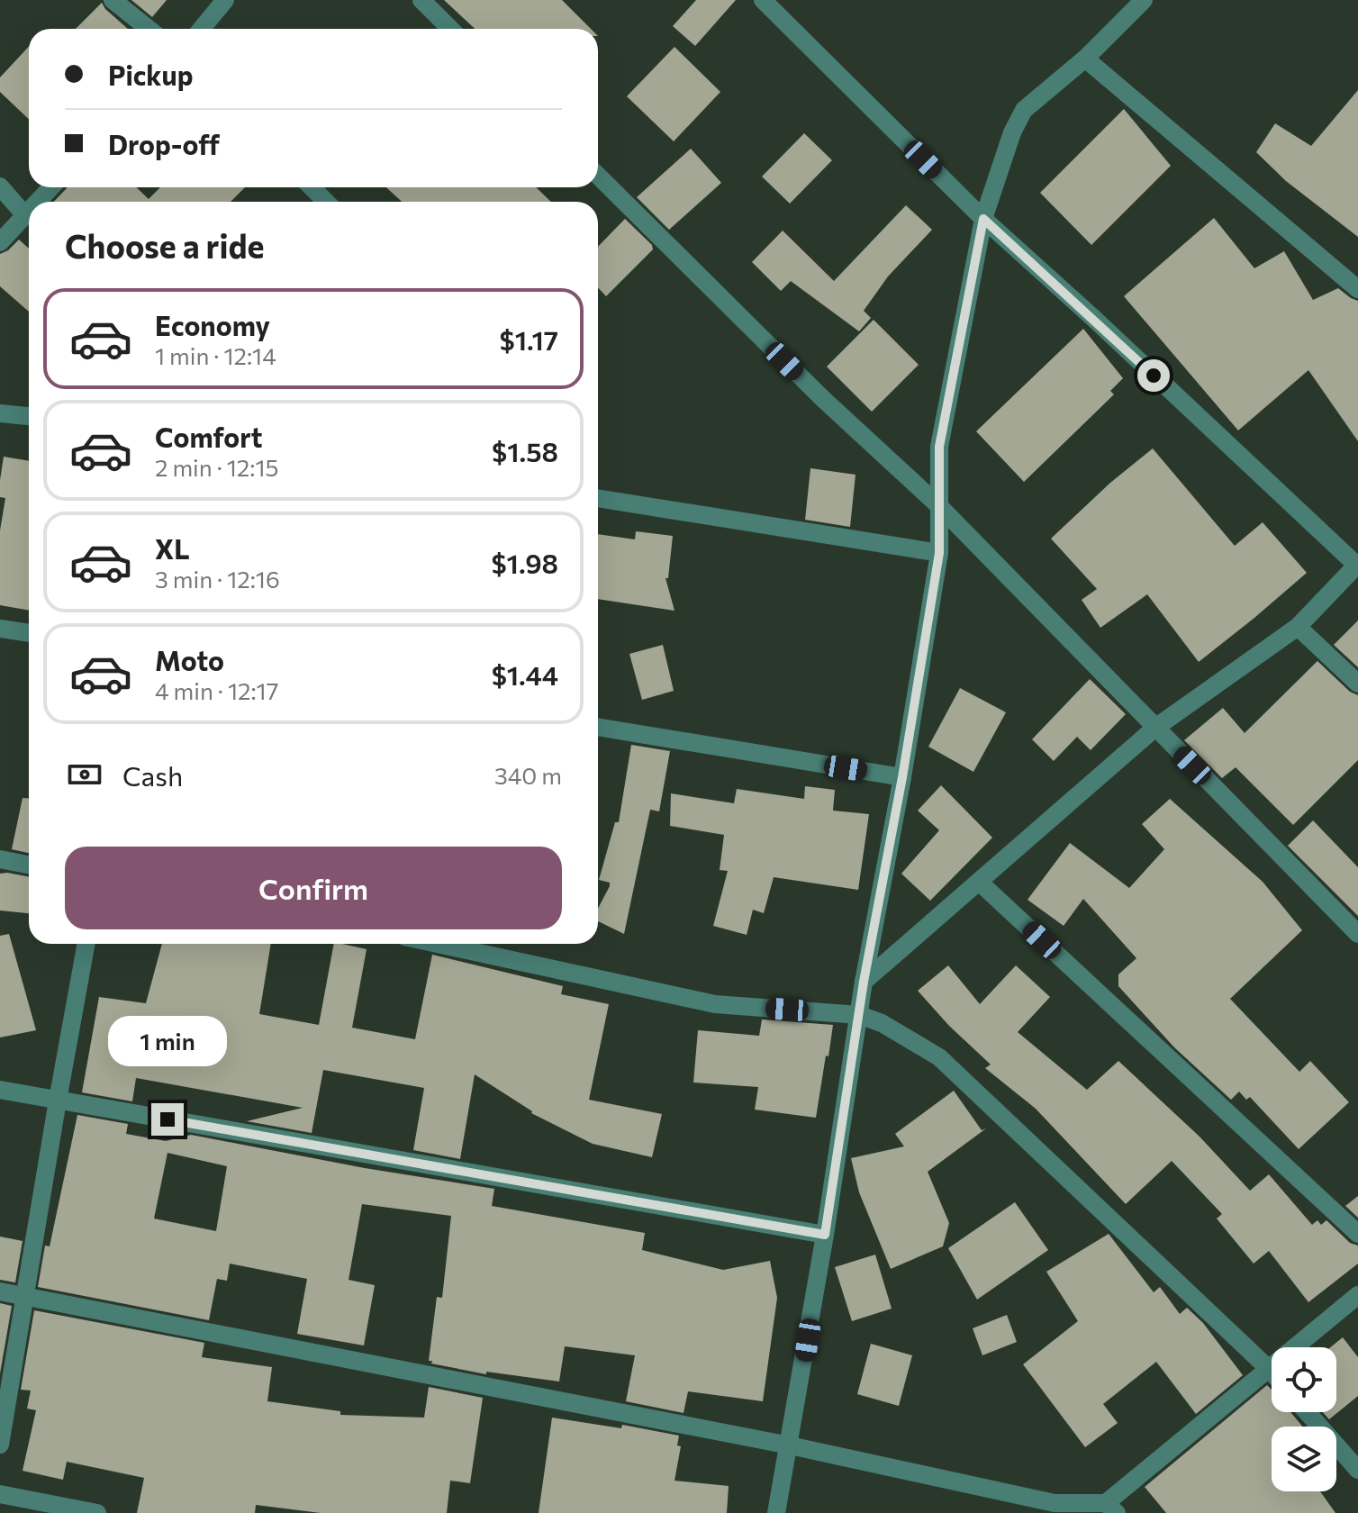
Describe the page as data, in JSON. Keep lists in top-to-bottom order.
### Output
{
  "page": {
    "banner": ["Pickup", "Drop-off"],
    "heading": "Choose a ride",
    "list": [
      {
        "name": "Economy",
        "note": "1 min · 12:14",
        "value": "$1.17"
      },
      {
        "name": "Comfort",
        "note": "2 min · 12:15",
        "value": "$1.58"
      },
      {
        "name": "XL",
        "note": "3 min · 12:16",
        "value": "$1.98"
      },
      {
        "name": "Moto",
        "note": "4 min · 12:17",
        "value": "$1.44"
      }
    ],
    "pay": ["Cash", "340 m"],
    "buttons": "Confirm",
    "bubble": "1 min"
  }
}
